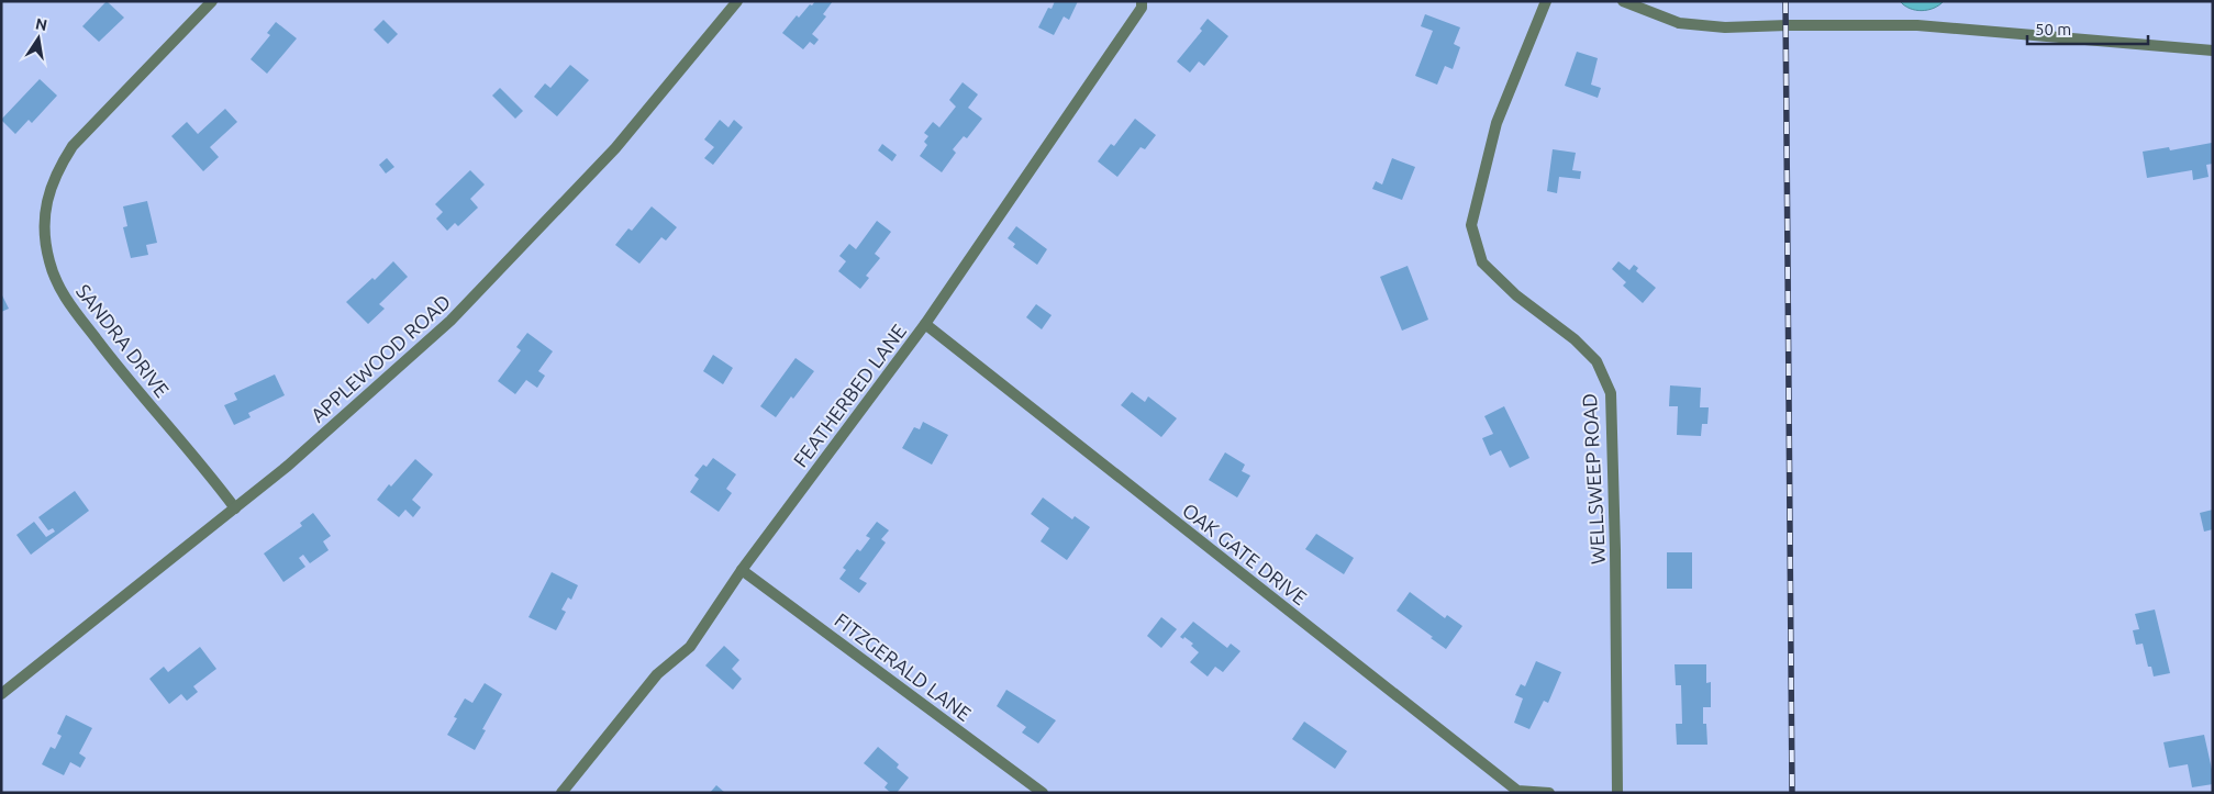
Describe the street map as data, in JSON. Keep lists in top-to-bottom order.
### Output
{
  "streets": {
    "street": [
      "SANDRA DRIVE",
      "APPLEWOOD ROAD",
      "FEATHERBED LANE",
      "WELLSWEEP ROAD",
      "OAK GATE DRIVE",
      "FITZGERALD LANE"
    ]
  },
  "crossings": [
    ["SANDRA DRIVE", "APPLEWOOD ROAD"],
    ["FEATHERBED LANE", "OAK GATE DRIVE"],
    ["FEATHERBED LANE", "FITZGERALD LANE"]
  ],
  "scale_bar": "50 m",
  "north": "top"
}
